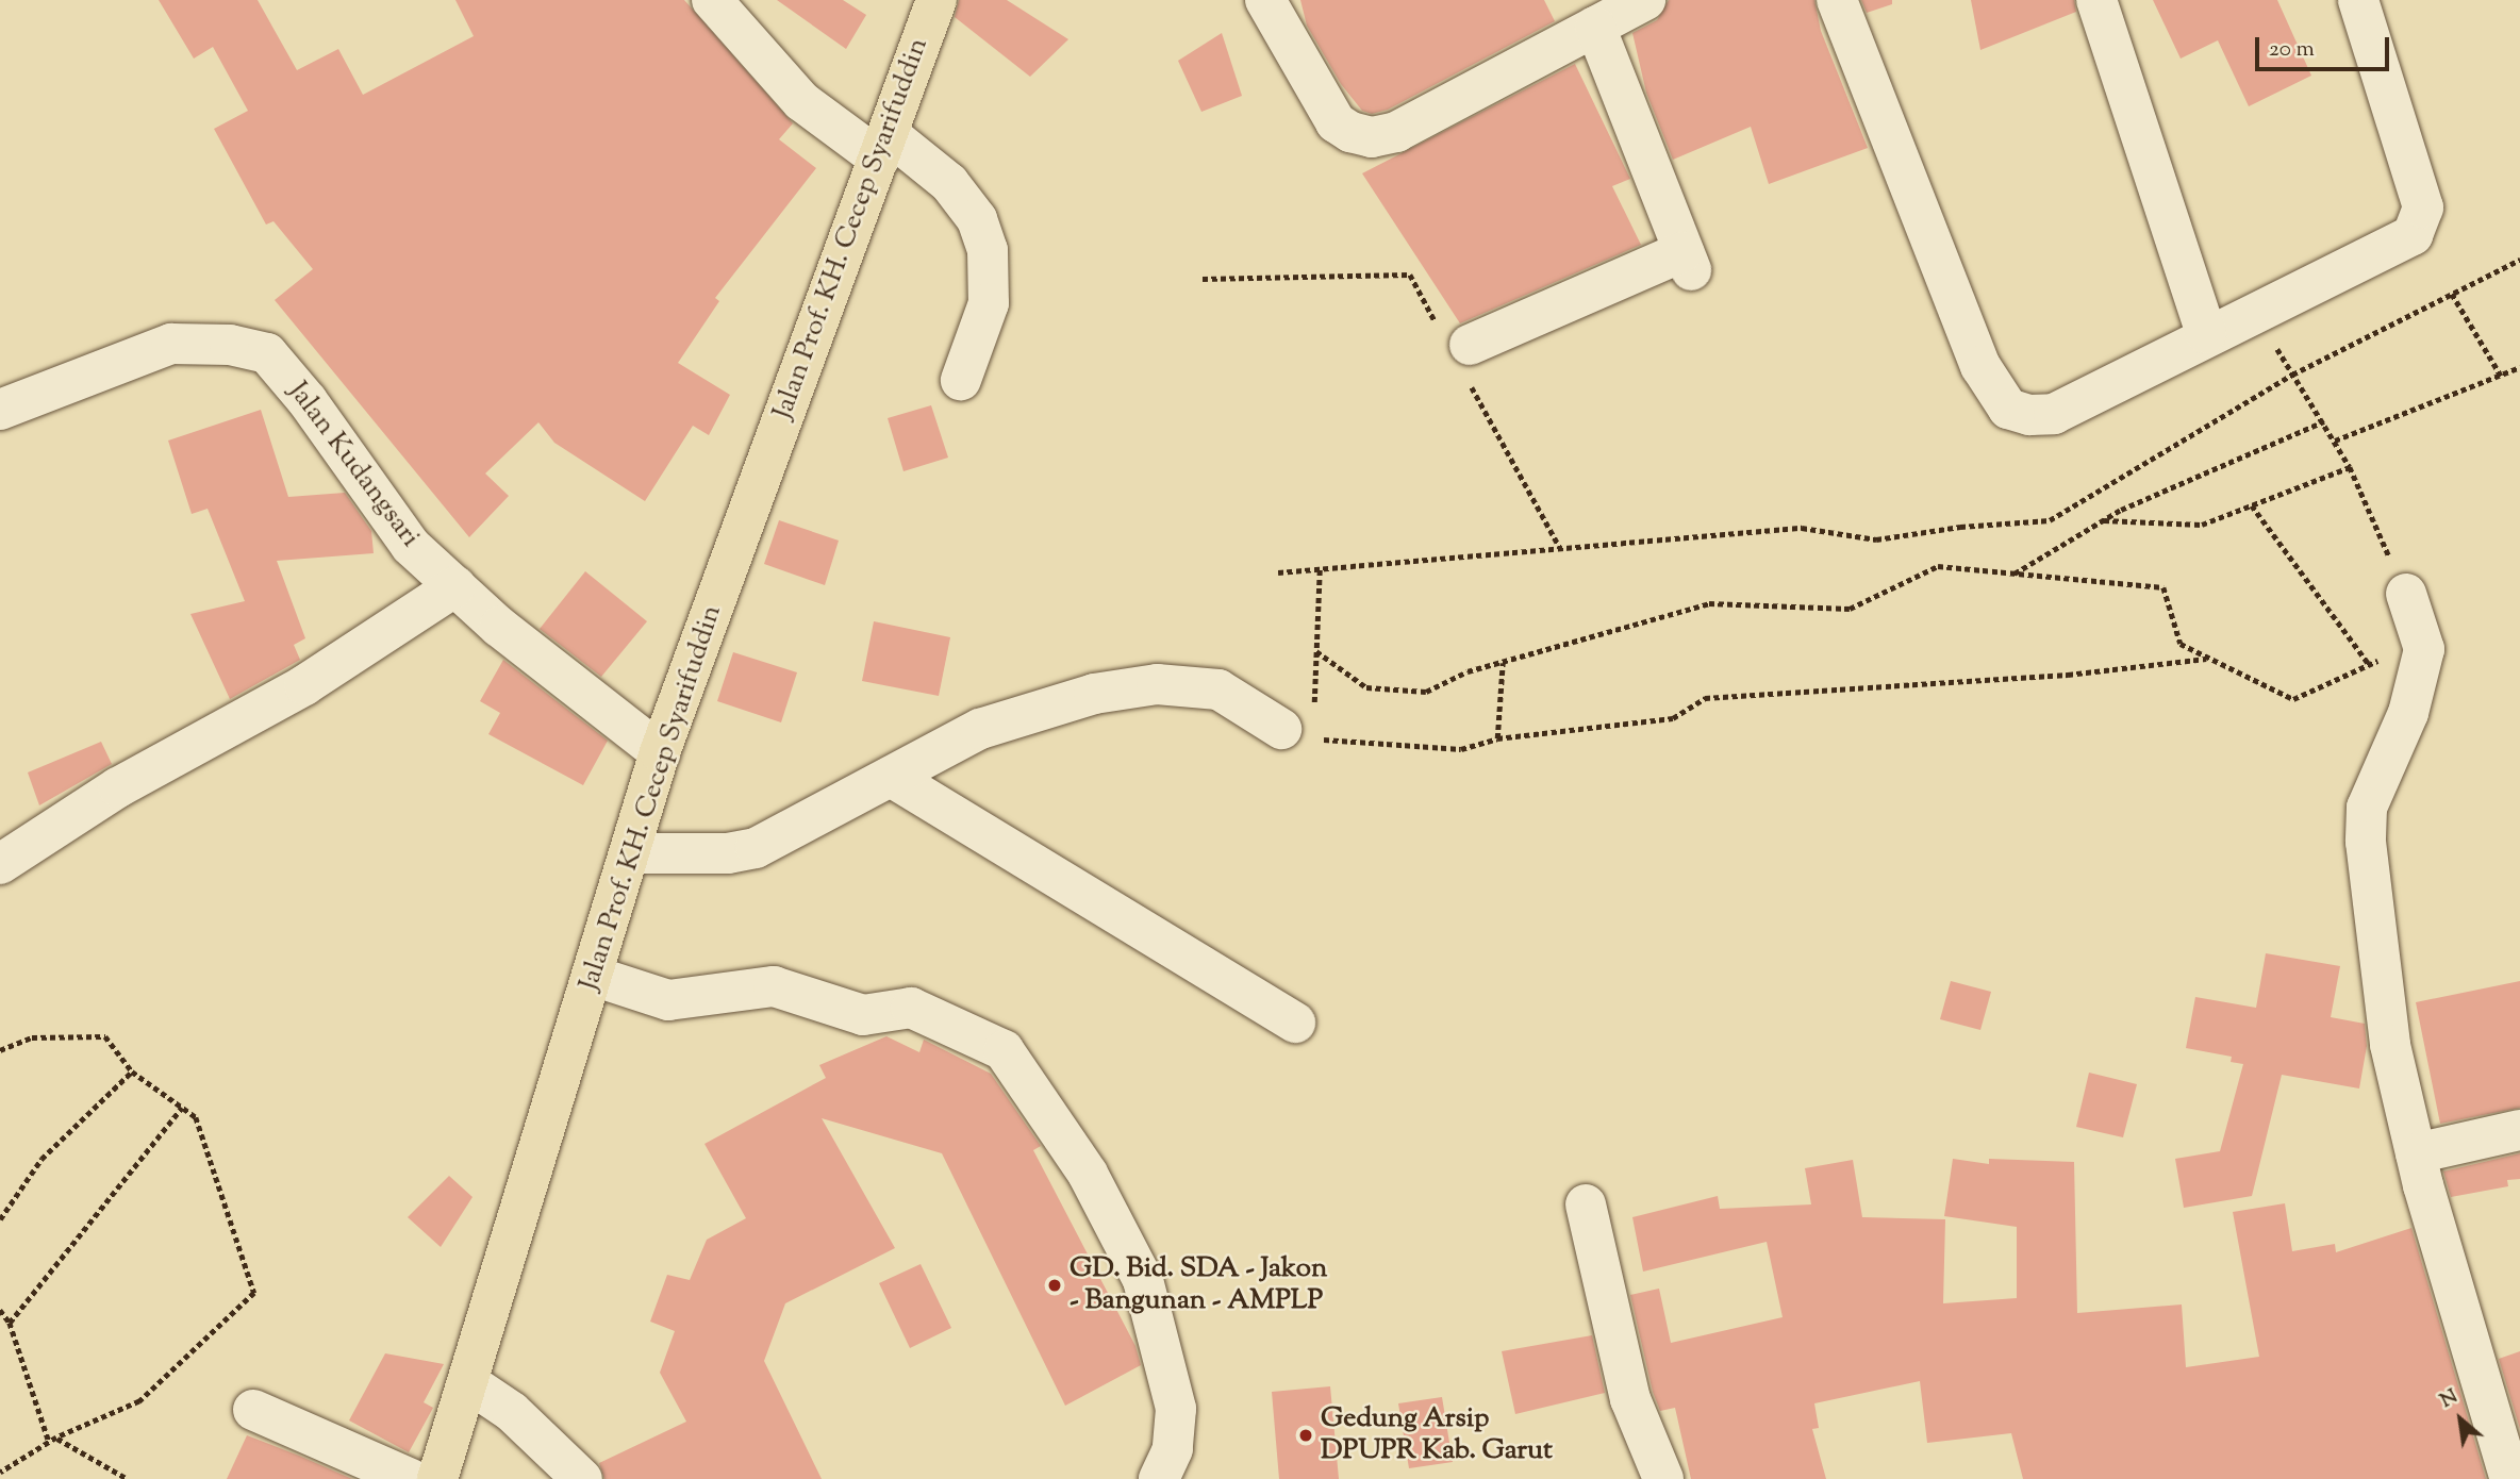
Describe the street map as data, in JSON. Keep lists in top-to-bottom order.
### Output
{
  "streets": {
    "main road": ["Jalan Prof. KH. Cecep Syarifuddin"],
    "street": ["Jalan Kudangsari"]
  },
  "crossings": [
    ["Jalan Prof. KH. Cecep Syarifuddin", "Jalan Kudangsari"]
  ],
  "places": ["GD. Bid. SDA - Jakon - Bangunan - AMPLP", "Gedung Arsip DPUPR Kab. Garut"],
  "scale_bar": "20 m",
  "north": "top left"
}
